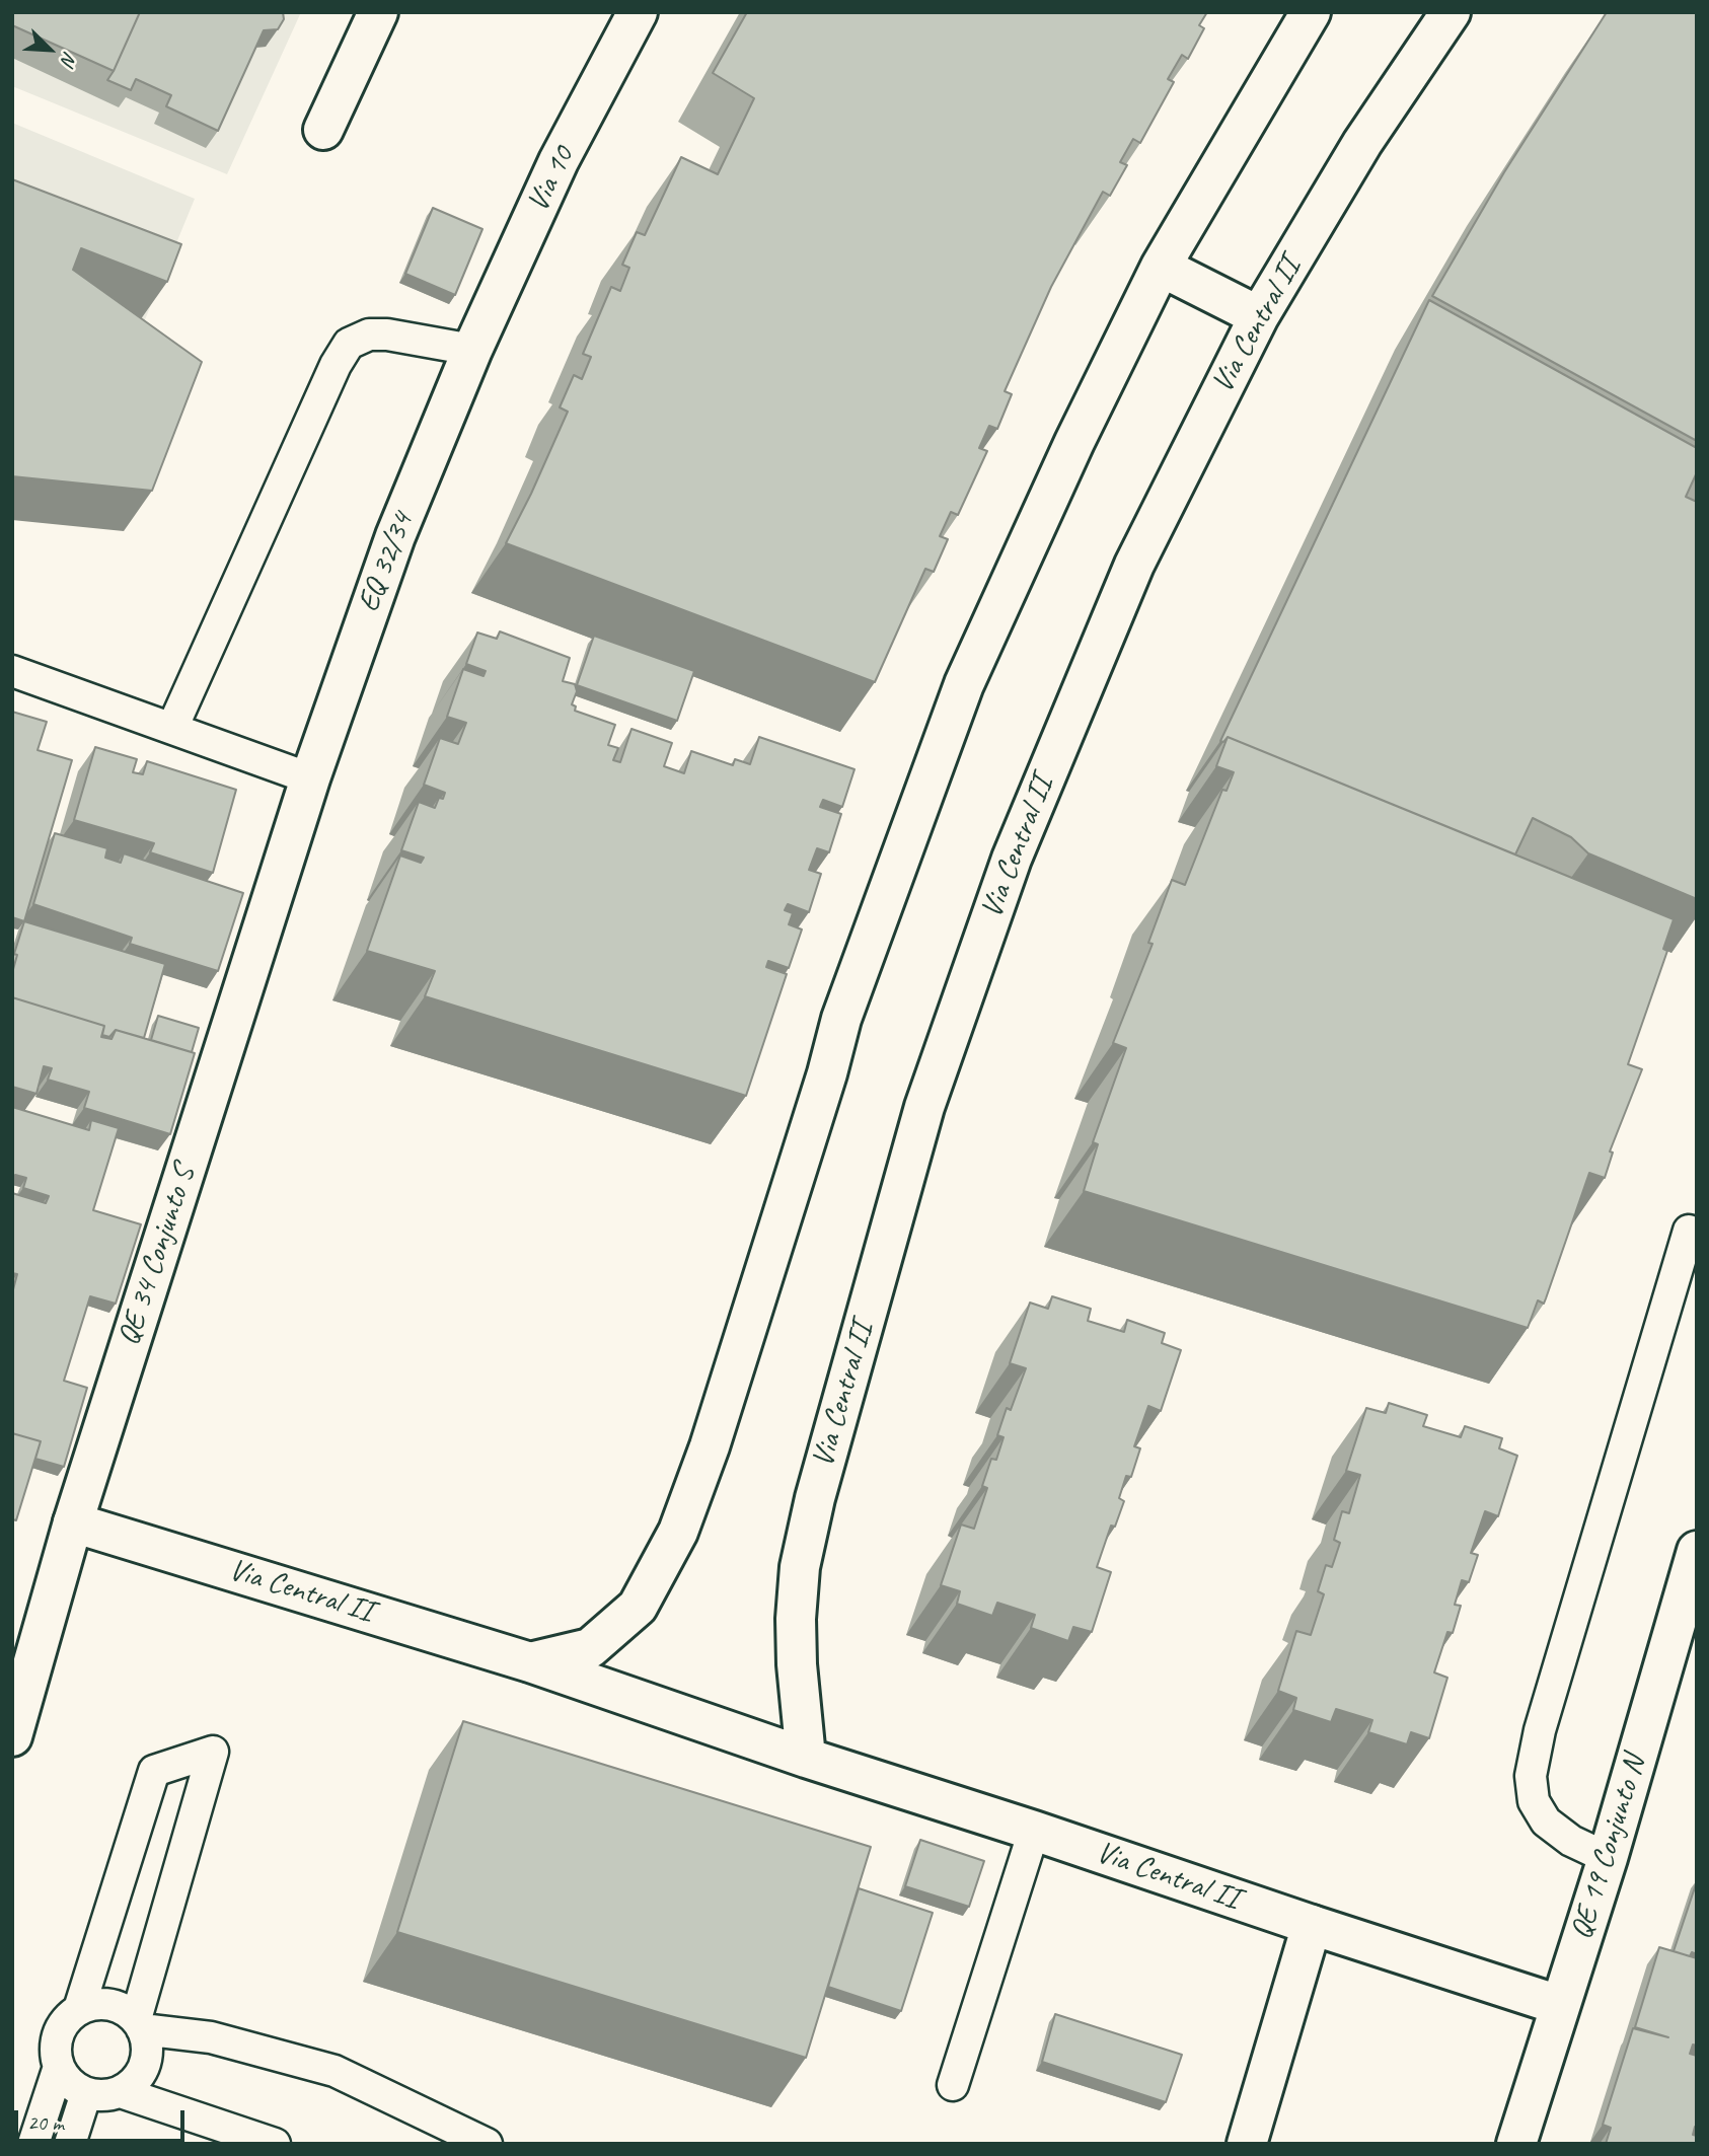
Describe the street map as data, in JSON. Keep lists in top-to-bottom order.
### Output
{
  "streets": {
    "street": [
      "Via 10",
      "Via Central II",
      "EQ 32/34",
      "QE 34 Conjunto S",
      "QE 19 Conjunto N"
    ]
  },
  "crossings": [
    ["Via 10", "EQ 32/34"],
    ["Via Central II", "QE 34 Conjunto S"],
    ["Via Central II", "QE 19 Conjunto N"],
    ["EQ 32/34", "QE 34 Conjunto S"]
  ],
  "scale_bar": "20 m",
  "north": "bottom right"
}
